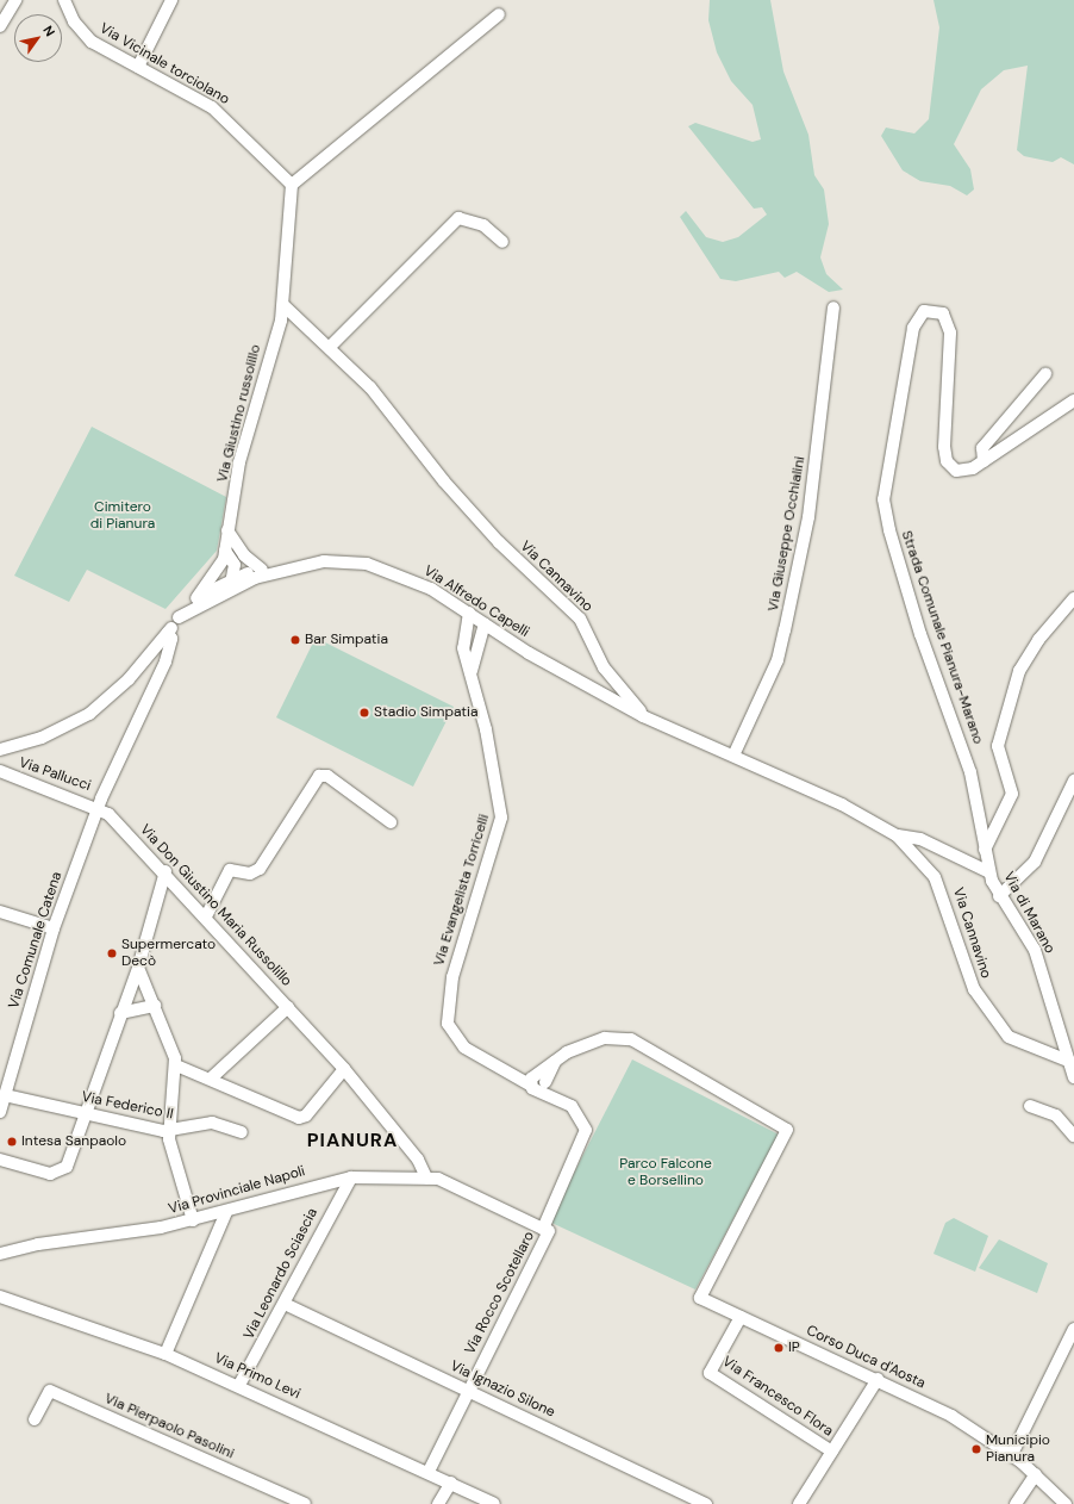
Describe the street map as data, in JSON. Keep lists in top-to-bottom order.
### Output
{
  "streets": {
    "street": [
      "Via Vicinale torciolano",
      "Via Giustino russolillo",
      "Via Giuseppe Occhialini",
      "Via Cannavino",
      "Via Alfredo Capelli",
      "Strada Comunale Pianura-Marano",
      "Via Pallucci",
      "Via Evangelista Torricelli",
      "Via Don Giustino Maria Russolillo",
      "Via di Marano",
      "Via Comunale Catena",
      "Via Federico II",
      "Via Provinciale Napoli",
      "Via Leonardo Sciascia",
      "Via Rocco Scotellaro",
      "Corso Duca d'Aosta",
      "Via Primo Levi",
      "Via Ignazio Silone",
      "Via Francesco Flora",
      "Via Pierpaolo Pasolini"
    ]
  },
  "crossings": [
    ["Via Giustino russolillo", "Via Cannavino"],
    ["Via Giuseppe Occhialini", "Via Cannavino"],
    ["Via Cannavino", "Via Alfredo Capelli"],
    ["Via Cannavino", "Strada Comunale Pianura-Marano"],
    ["Via Cannavino", "Via di Marano"],
    ["Via Alfredo Capelli", "Via Evangelista Torricelli"],
    ["Strada Comunale Pianura-Marano", "Via di Marano"],
    ["Via Pallucci", "Via Don Giustino Maria Russolillo"],
    ["Via Pallucci", "Via Comunale Catena"],
    ["Via Evangelista Torricelli", "Via Rocco Scotellaro"],
    ["Via Evangelista Torricelli", "Corso Duca d'Aosta"],
    ["Via Don Giustino Maria Russolillo", "Via Comunale Catena"],
    ["Via Don Giustino Maria Russolillo", "Via Provinciale Napoli"],
    ["Via Comunale Catena", "Via Federico II"],
    ["Via Provinciale Napoli", "Via Leonardo Sciascia"],
    ["Via Leonardo Sciascia", "Via Primo Levi"],
    ["Via Leonardo Sciascia", "Via Ignazio Silone"],
    ["Via Rocco Scotellaro", "Via Primo Levi"],
    ["Via Rocco Scotellaro", "Via Ignazio Silone"],
    ["Corso Duca d'Aosta", "Via Francesco Flora"]
  ],
  "districts": ["PIANURA"],
  "parks": ["Cimitero di Pianura", "Parco Falcone e Borsellino"],
  "places": [
    "Bar Simpatia",
    "Stadio Simpatia",
    "Supermercato Decò",
    "Intesa Sanpaolo",
    "IP",
    "Municipio Pianura"
  ],
  "north": "top right"
}
